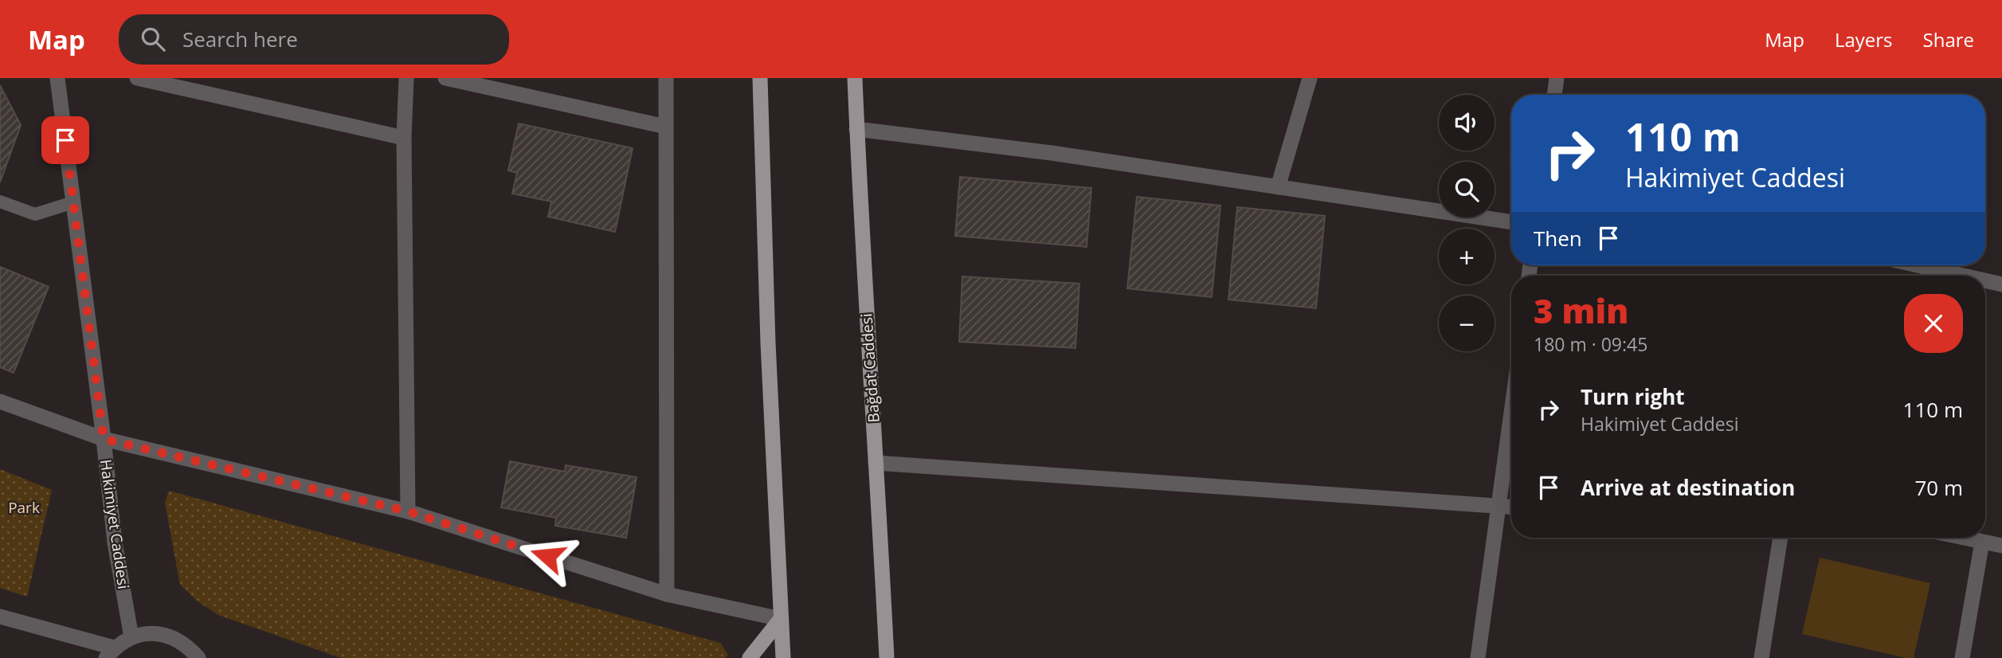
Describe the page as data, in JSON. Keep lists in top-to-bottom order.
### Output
{
  "streets": {
    "main road": ["Bağdat Caddesi"],
    "street": ["Hakimiyet Caddesi"]
  },
  "parks": ["Park"],
  "page": {
    "header": "Map",
    "search": "Search here",
    "nav": ["Map", "Layers", "Share"],
    "map_buttons": ["+", "−"],
    "turn": ["110 m", "Hakimiyet Caddesi"],
    "then": "Then",
    "heading": ["3 min", "180 m · 09:45"],
    "list": [
      {
        "name": "Turn right",
        "note": "Hakimiyet Caddesi",
        "value": "110 m"
      },
      {
        "name": "Arrive at destination",
        "value": "70 m"
      }
    ]
  }
}
